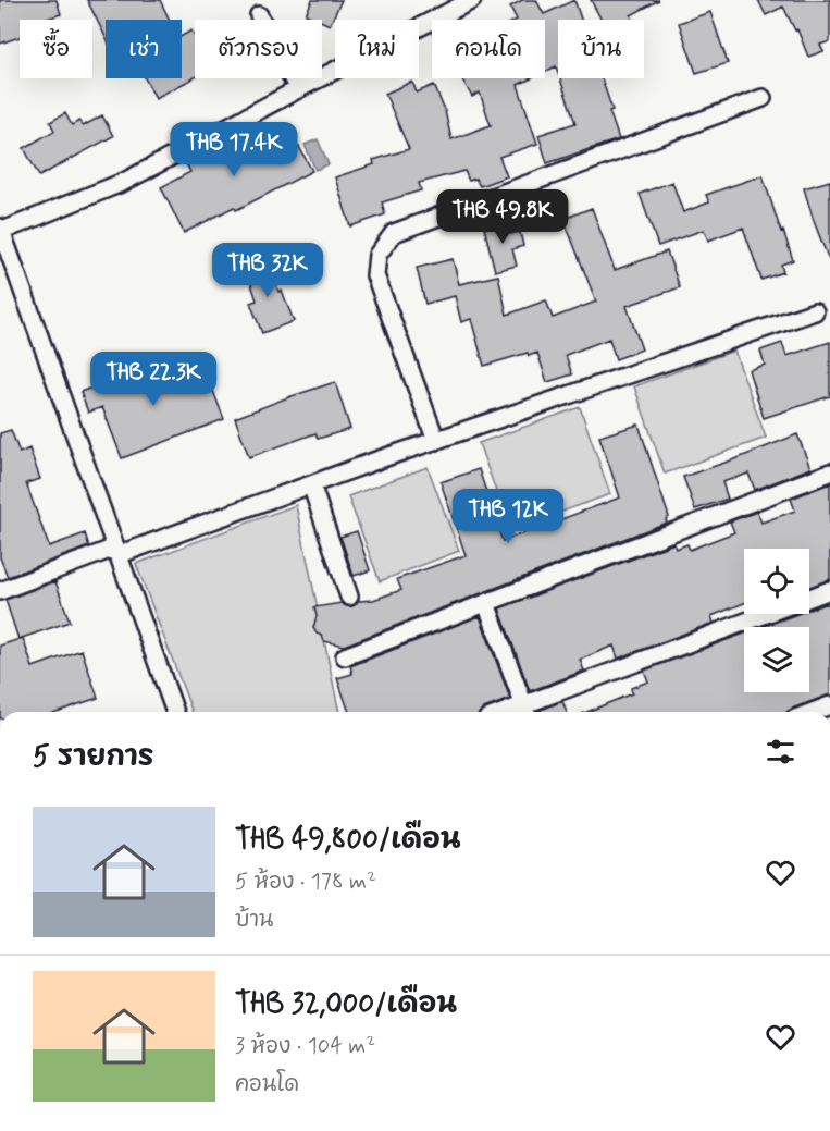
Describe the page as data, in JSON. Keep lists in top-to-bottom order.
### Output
{
  "page": {
    "chip": [
      "ซื้อ",
      "เช่า",
      "ตัวกรอง",
      "ใหม่",
      "คอนโด",
      "บ้าน"
    ],
    "price": [
      "THB 17.4K",
      "THB 49.8K",
      "THB 32K",
      "THB 22.3K",
      "THB 12K"
    ],
    "heading": "5 รายการ",
    "list": [
      {
        "name": "THB 49,800/เดือน",
        "note": "5 ห้อง · 178 m² · บ้าน"
      },
      {
        "name": "THB 32,000/เดือน",
        "note": "3 ห้อง · 104 m² · คอนโด"
      }
    ]
  }
}
